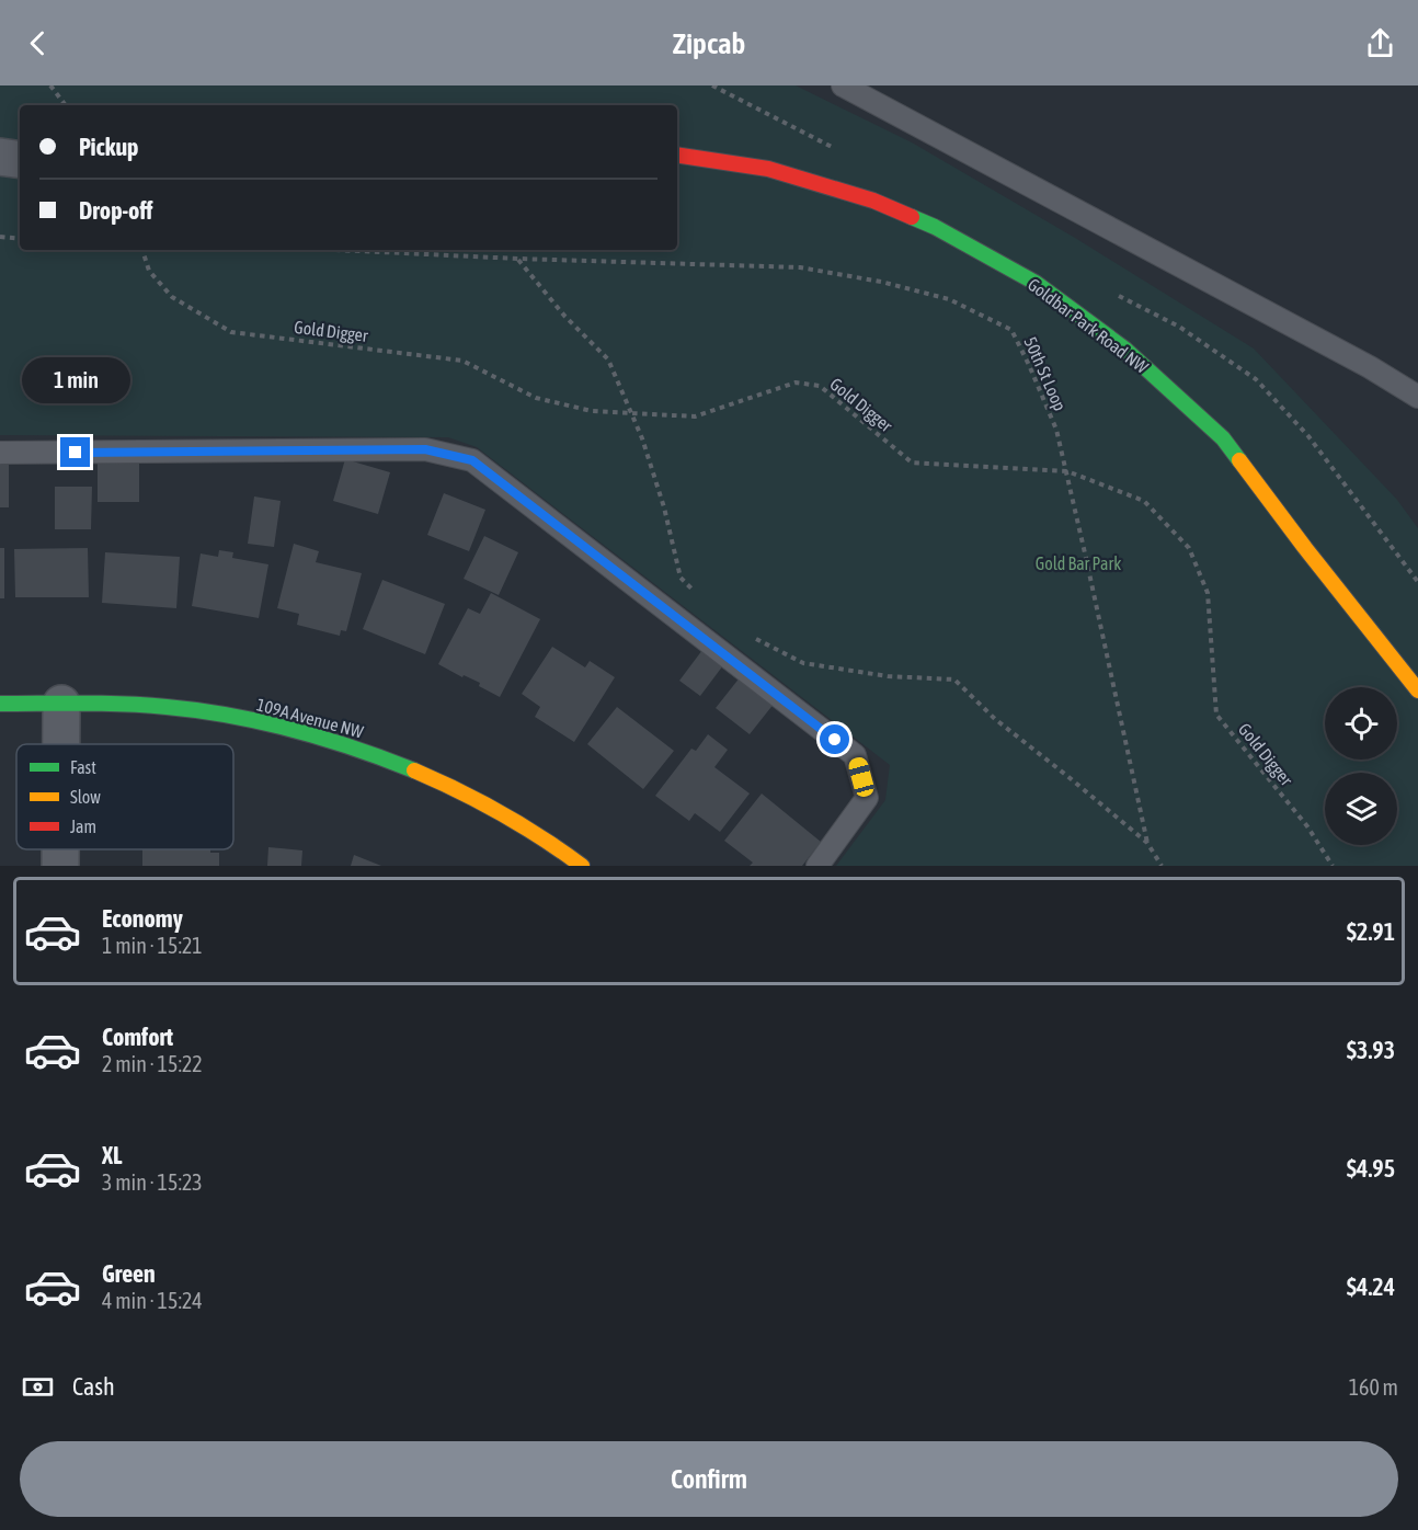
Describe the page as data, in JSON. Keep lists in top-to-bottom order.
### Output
{
  "streets": {
    "street": ["Goldbar Park Road NW", "109A Avenue NW"],
    "path": ["Gold Digger", "50th St Loop"]
  },
  "crossings": [
    ["Gold Digger", "50th St Loop"]
  ],
  "parks": ["Gold Bar Park"],
  "legend": ["Fast", "Slow", "Jam"],
  "page": {
    "header": "Zipcab",
    "banner": ["Pickup", "Drop-off"],
    "bubble": "1 min",
    "list": [
      {
        "name": "Economy",
        "note": "1 min · 15:21",
        "value": "$2.91"
      },
      {
        "name": "Comfort",
        "note": "2 min · 15:22",
        "value": "$3.93"
      },
      {
        "name": "XL",
        "note": "3 min · 15:23",
        "value": "$4.95"
      },
      {
        "name": "Green",
        "note": "4 min · 15:24",
        "value": "$4.24"
      }
    ],
    "pay": ["Cash", "160 m"],
    "buttons": "Confirm"
  }
}
